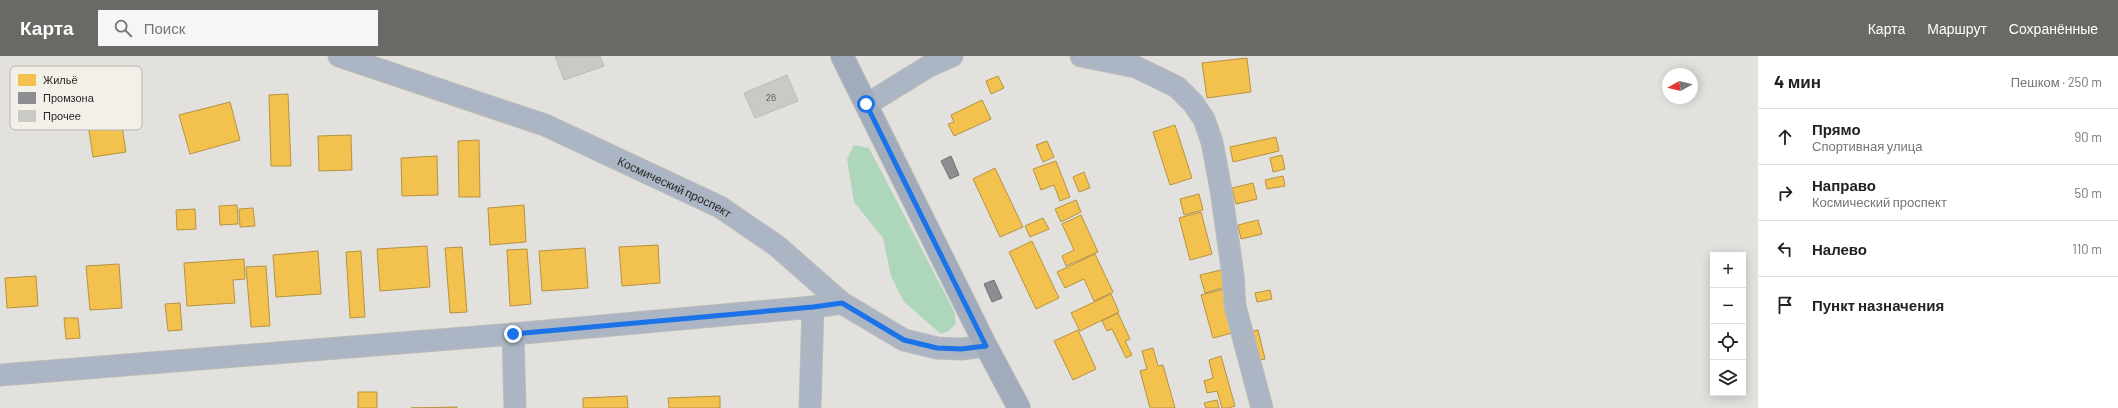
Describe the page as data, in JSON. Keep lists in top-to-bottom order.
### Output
{
  "streets": {
    "street": ["Космический проспект"]
  },
  "house_numbers": ["26"],
  "legend": ["Жильё", "Промзона", "Прочее"],
  "north": "left",
  "page": {
    "header": "Карта",
    "search": "Поиск",
    "nav": ["Карта", "Маршрут", "Сохранённые"],
    "heading": ["4 мин", "Пешком · 250 m"],
    "list": [
      ["Прямо", "Спортивная улица", "90 m"],
      ["Направо", "Космический проспект", "50 m"],
      ["Налево", "110 m"],
      "Пункт назначения"
    ],
    "map_buttons": ["+", "−"]
  }
}
